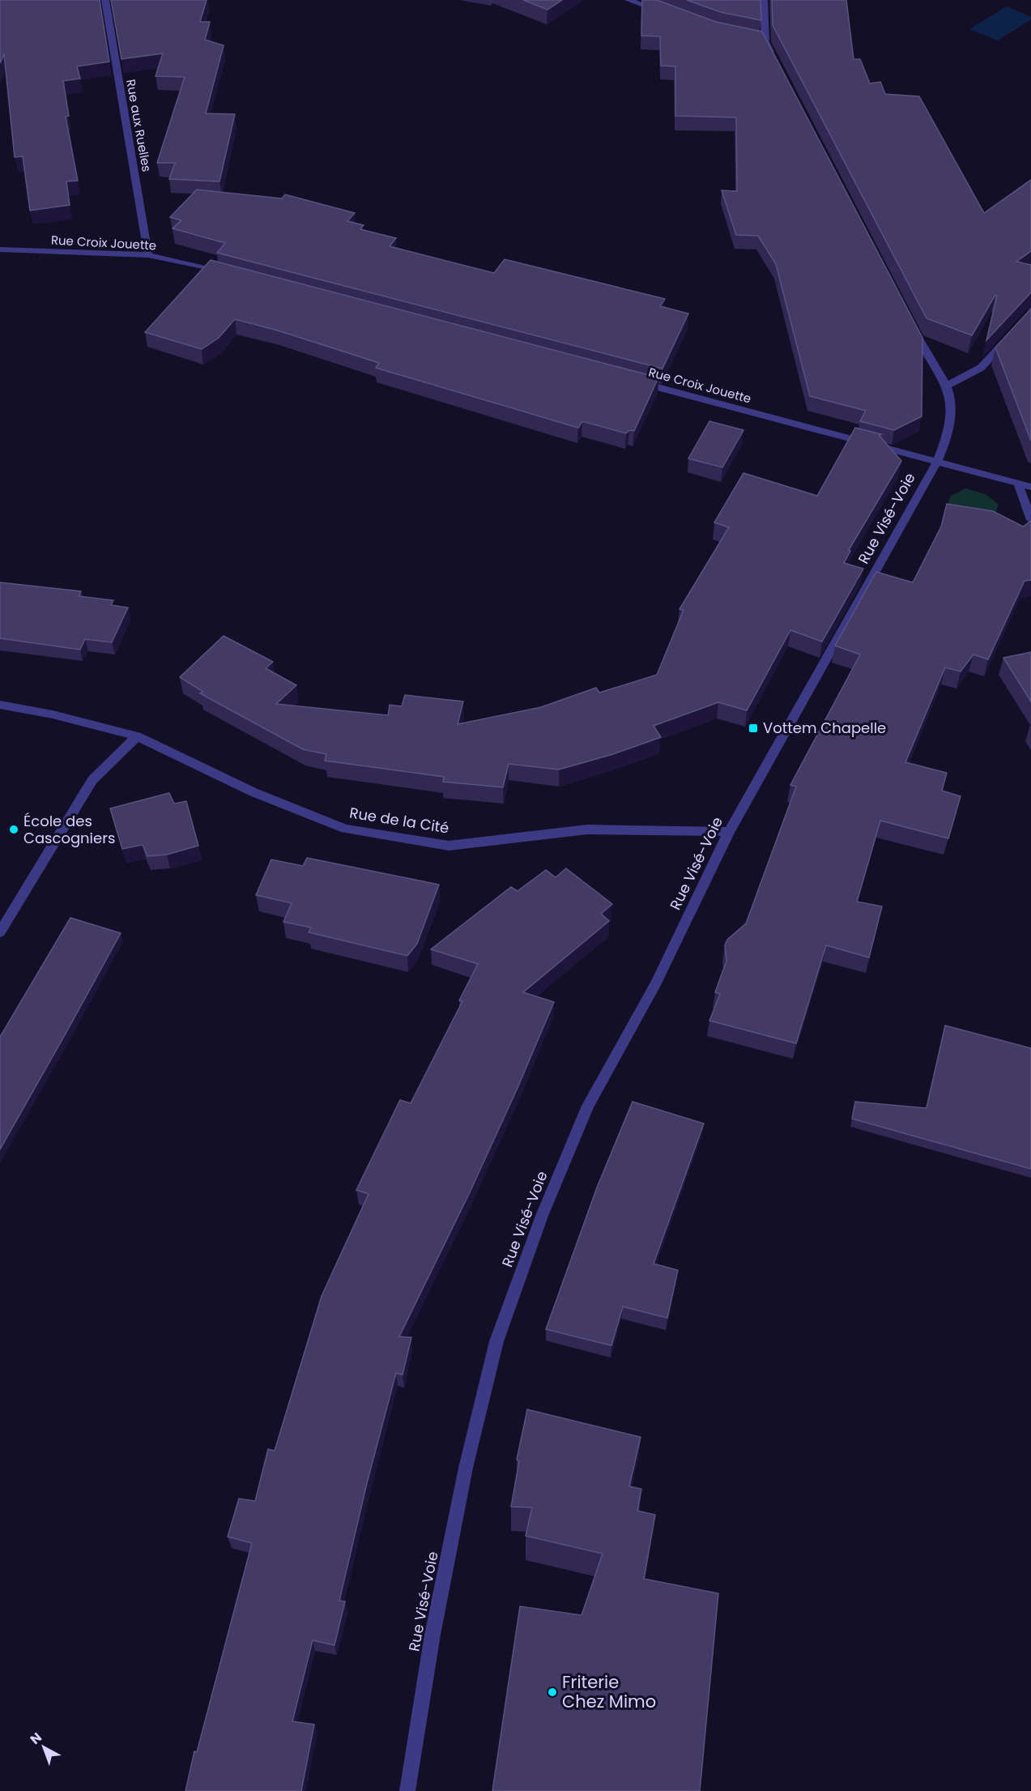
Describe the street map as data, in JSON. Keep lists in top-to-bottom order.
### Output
{
  "streets": {
    "street": [
      "Rue aux Ruelles",
      "Rue Croix Jouette",
      "Rue Visé-Voie",
      "Rue de la Cité"
    ]
  },
  "crossings": [
    ["Rue aux Ruelles", "Rue Croix Jouette"],
    ["Rue Croix Jouette", "Rue Visé-Voie"],
    ["Rue Visé-Voie", "Rue de la Cité"]
  ],
  "places": {
    "transit": ["Vottem Chapelle"],
    "other": ["École des Cascogniers", "Friterie Chez Mimo"]
  },
  "north": "top left"
}
